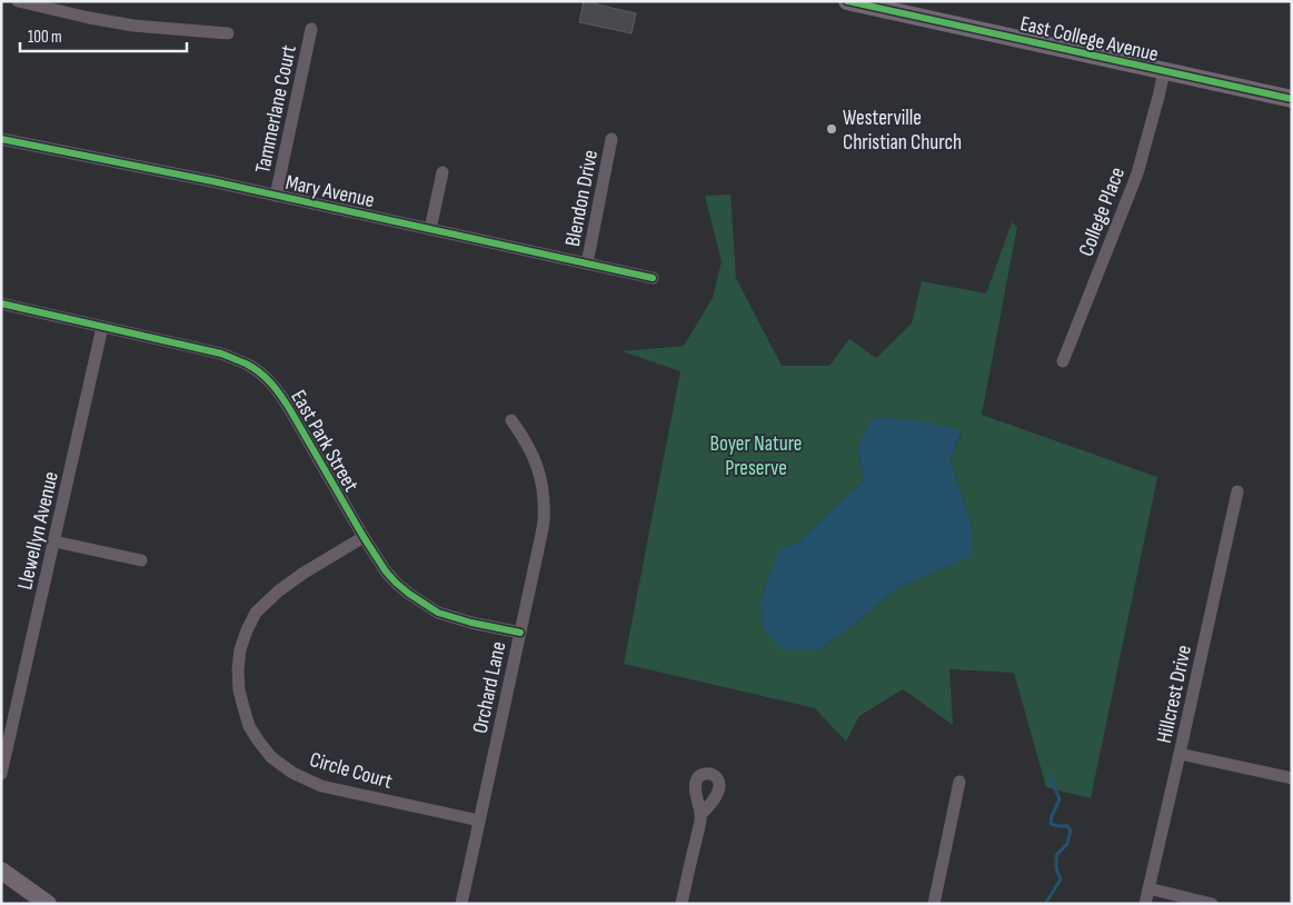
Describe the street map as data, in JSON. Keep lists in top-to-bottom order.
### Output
{
  "streets": {
    "street": [
      "East College Avenue",
      "Tammerlane Court",
      "Mary Avenue",
      "Blendon Drive",
      "College Place",
      "East Park Street",
      "Llewellyn Avenue",
      "Orchard Lane",
      "Hillcrest Drive",
      "Circle Court"
    ]
  },
  "crossings": [
    ["East College Avenue", "College Place"],
    ["Tammerlane Court", "Mary Avenue"],
    ["Mary Avenue", "Blendon Drive"],
    ["East Park Street", "Llewellyn Avenue"],
    ["East Park Street", "Orchard Lane"],
    ["East Park Street", "Circle Court"],
    ["Orchard Lane", "Circle Court"]
  ],
  "parks": ["Boyer Nature Preserve"],
  "places": ["Westerville Christian Church"],
  "scale_bar": "100 m"
}
